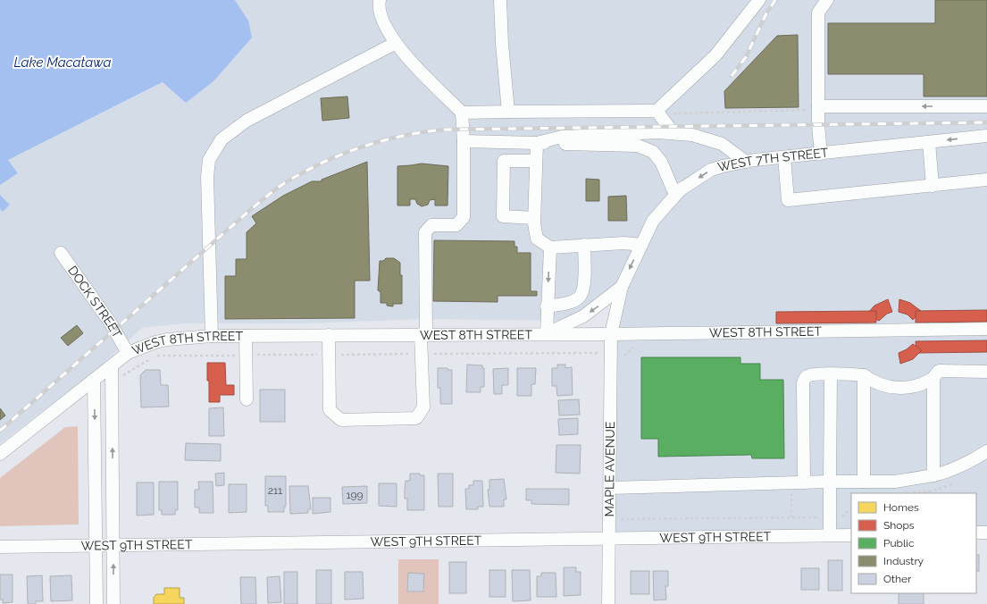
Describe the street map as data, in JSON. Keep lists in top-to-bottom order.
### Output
{
  "streets": {
    "street": [
      "WEST 7TH STREET",
      "DOCK STREET",
      "WEST 8TH STREET",
      "MAPLE AVENUE",
      "WEST 9TH STREET"
    ]
  },
  "crossings": [
    ["WEST 7TH STREET", "WEST 8TH STREET"],
    ["WEST 7TH STREET", "MAPLE AVENUE"],
    ["DOCK STREET", "WEST 8TH STREET"],
    ["WEST 8TH STREET", "MAPLE AVENUE"],
    ["MAPLE AVENUE", "WEST 9TH STREET"]
  ],
  "water": ["Lake Macatawa"],
  "house_numbers": ["211", "199"],
  "legend": [
    "Homes",
    "Shops",
    "Public",
    "Industry",
    "Other"
  ]
}
